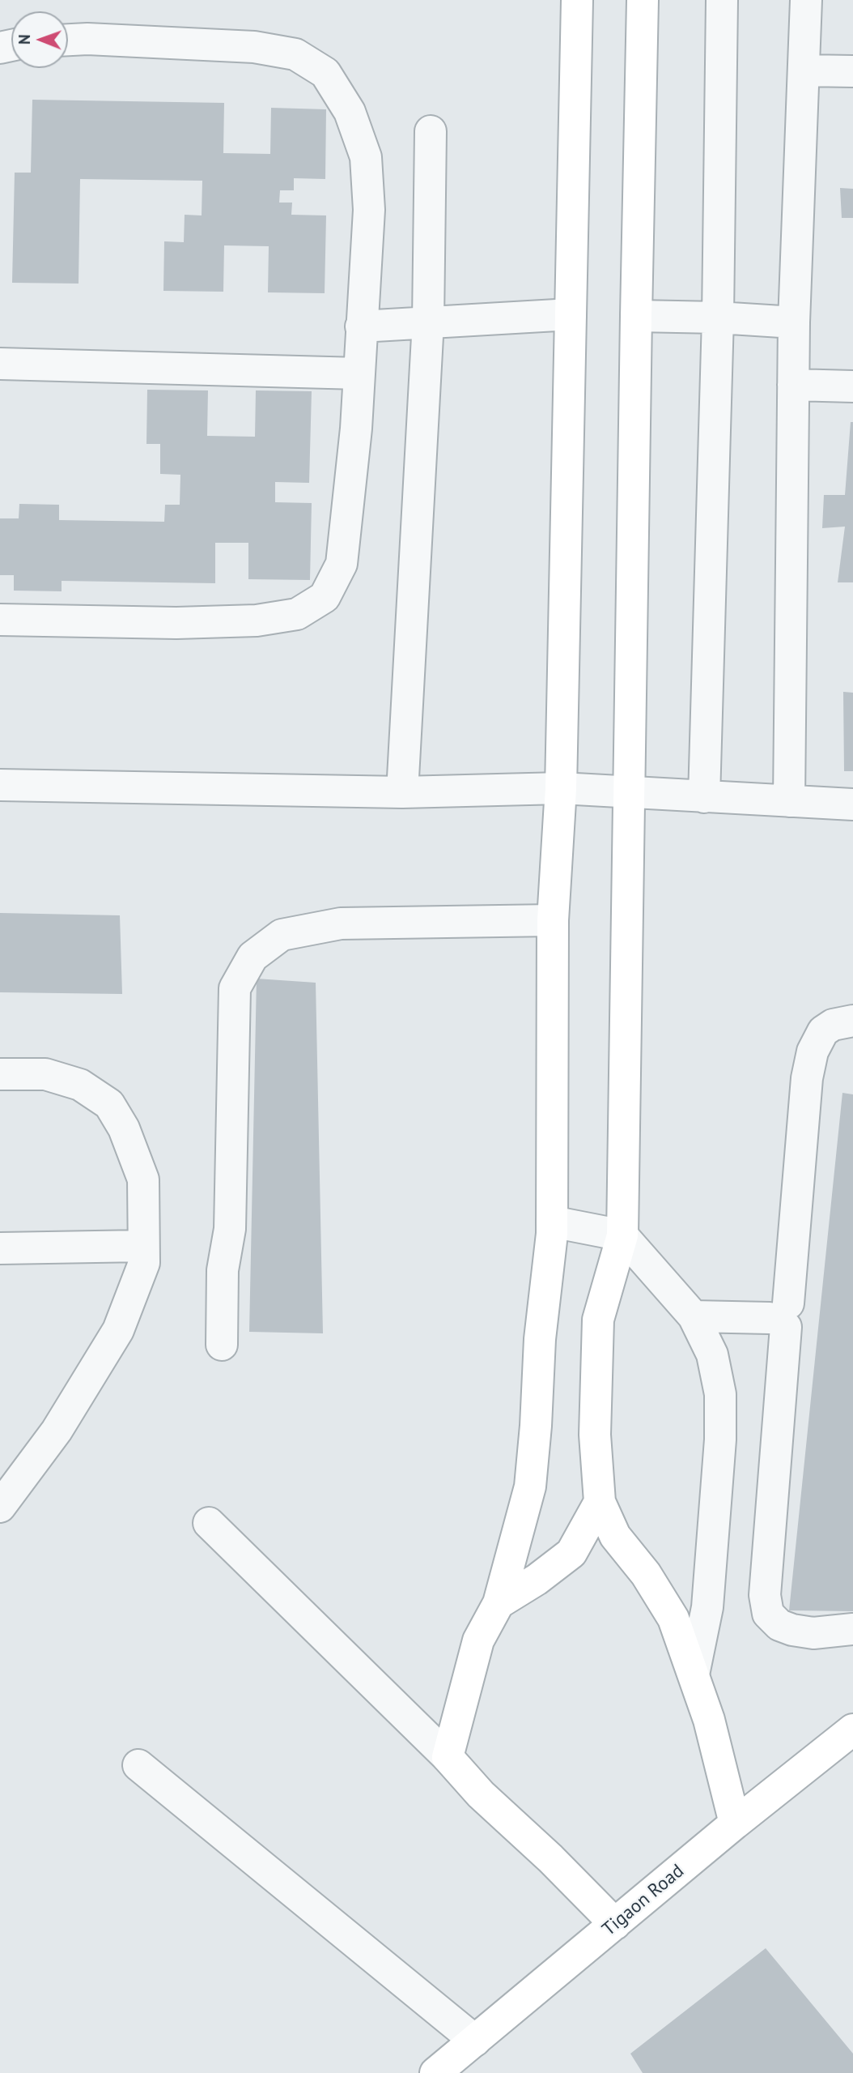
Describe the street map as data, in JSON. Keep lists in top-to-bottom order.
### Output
{
  "streets": {
    "street": ["Tigaon Road"]
  },
  "north": "left"
}
